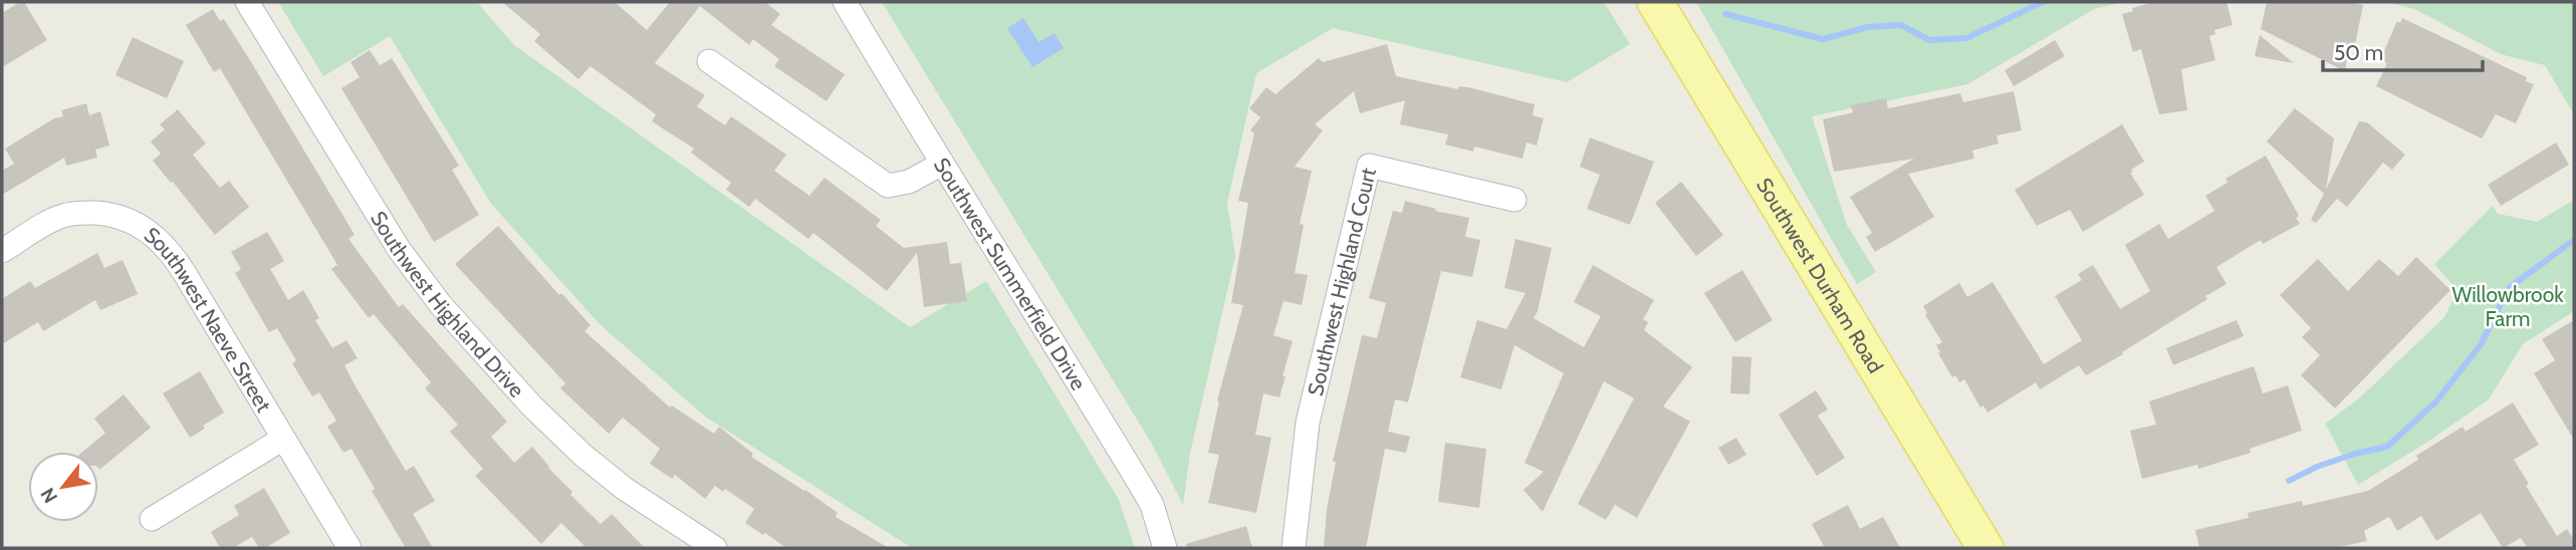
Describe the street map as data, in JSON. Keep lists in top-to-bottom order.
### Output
{
  "streets": {
    "main road": ["Southwest Durham Road"],
    "street": [
      "Southwest Summerfield Drive",
      "Southwest Highland Court",
      "Southwest Highland Drive",
      "Southwest Naeve Street"
    ]
  },
  "parks": ["Willowbrook Farm"],
  "scale_bar": "50 m",
  "north": "bottom left"
}
